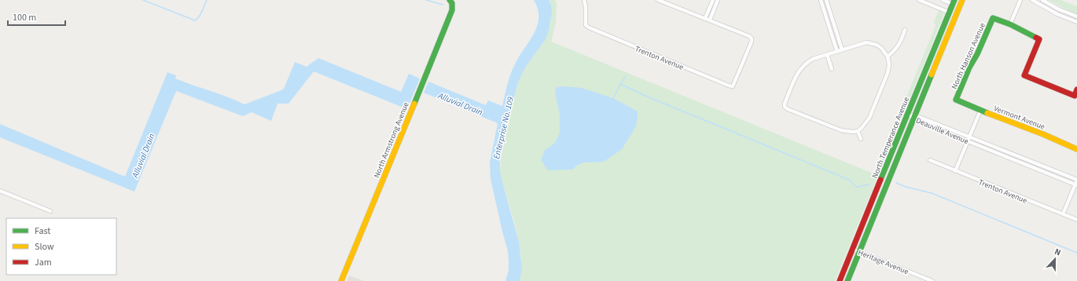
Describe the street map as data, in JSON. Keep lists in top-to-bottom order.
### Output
{
  "streets": {
    "street": [
      "North Hanson Avenue",
      "Trenton Avenue",
      "Vermont Avenue",
      "Deauville Avenue",
      "North Temperance Avenue",
      "North Armstrong Avenue",
      "Heritage Avenue"
    ]
  },
  "crossings": [
    ["North Hanson Avenue", "Vermont Avenue"],
    ["Deauville Avenue", "North Temperance Avenue"],
    ["North Temperance Avenue", "Heritage Avenue"]
  ],
  "water": ["Alluvial Drain", "Enterprise No. 109"],
  "legend": ["Fast", "Slow", "Jam"],
  "scale_bar": "100 m",
  "north": "top"
}
